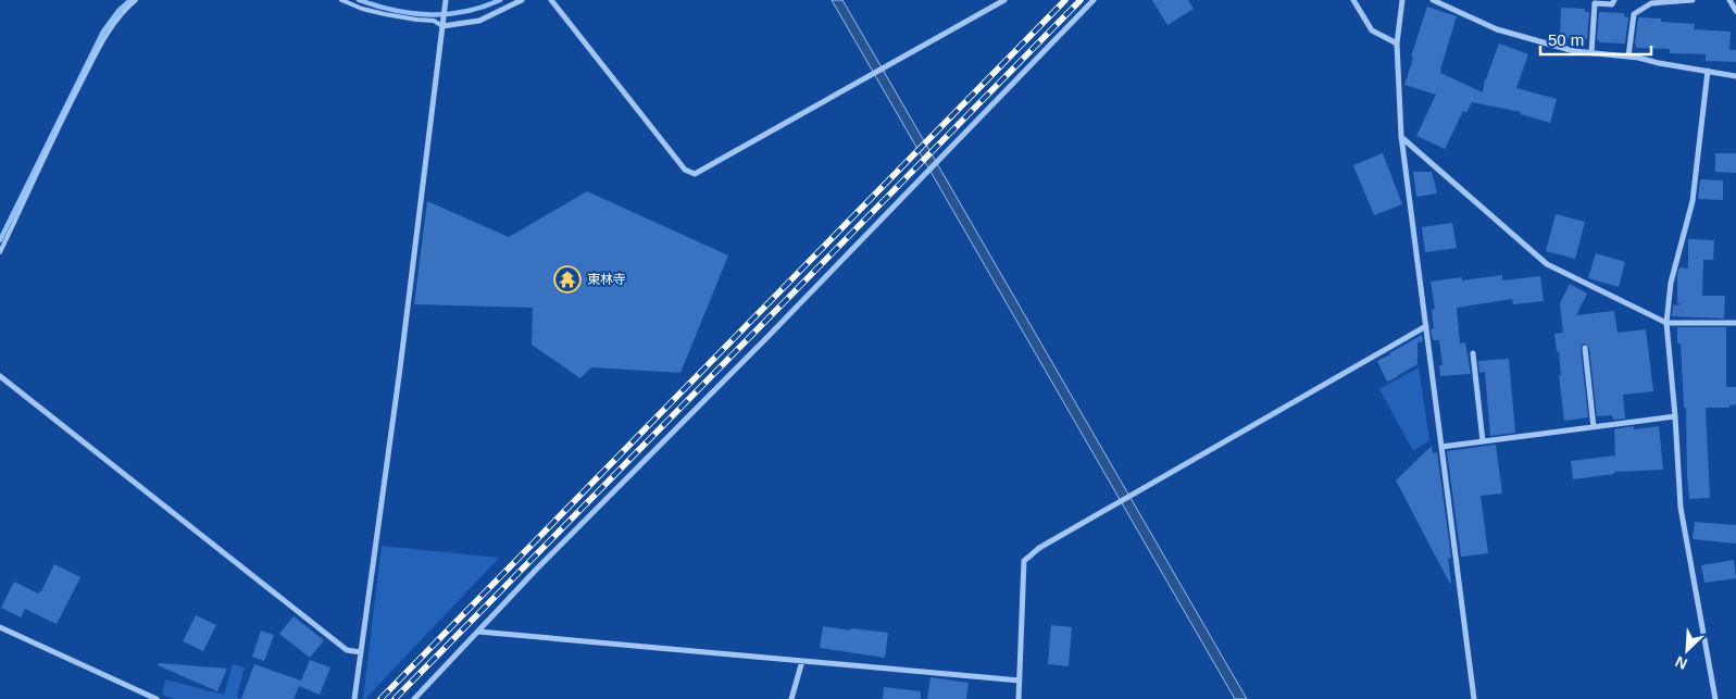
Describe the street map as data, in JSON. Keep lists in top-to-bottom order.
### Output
{
  "places": {
    "temple": ["東林寺"]
  },
  "scale_bar": "50 m",
  "north": "bottom left"
}
